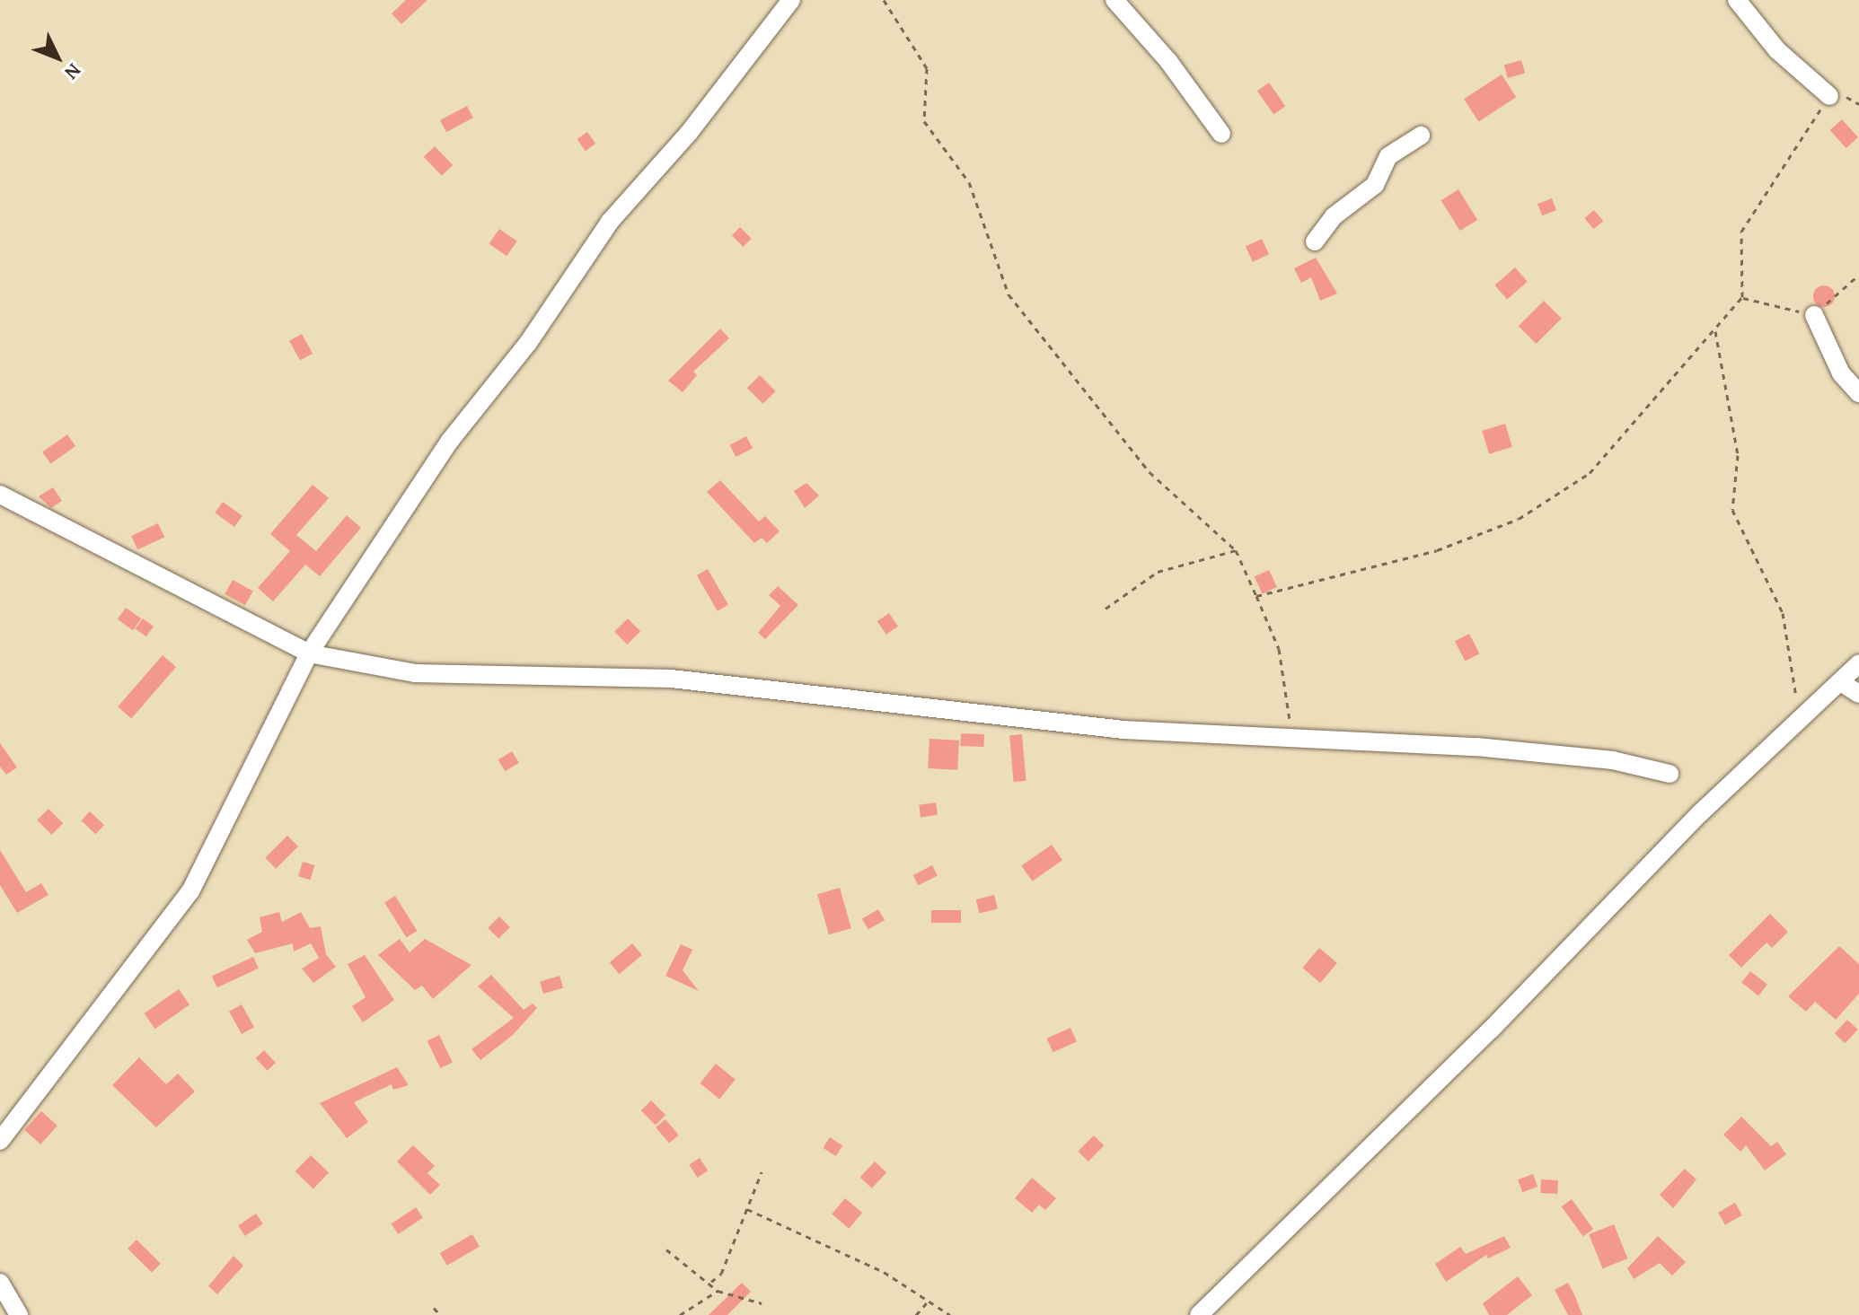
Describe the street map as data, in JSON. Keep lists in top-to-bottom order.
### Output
{
  "north": "bottom right"
}
